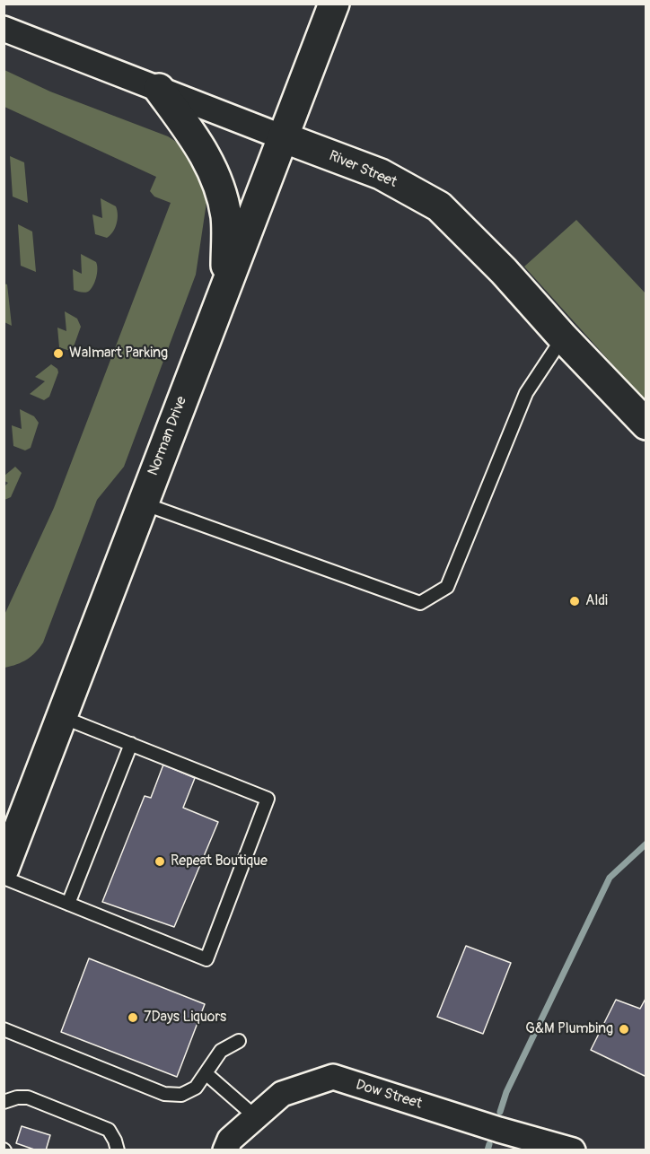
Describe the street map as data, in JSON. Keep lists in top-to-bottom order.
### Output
{
  "streets": {
    "street": ["River Street", "Norman Drive", "Dow Street"]
  },
  "crossings": [
    ["River Street", "Norman Drive"]
  ],
  "places": [
    "Walmart Parking",
    "Aldi",
    "Repeat Boutique",
    "7Days Liquors",
    "G&M Plumbing"
  ]
}
